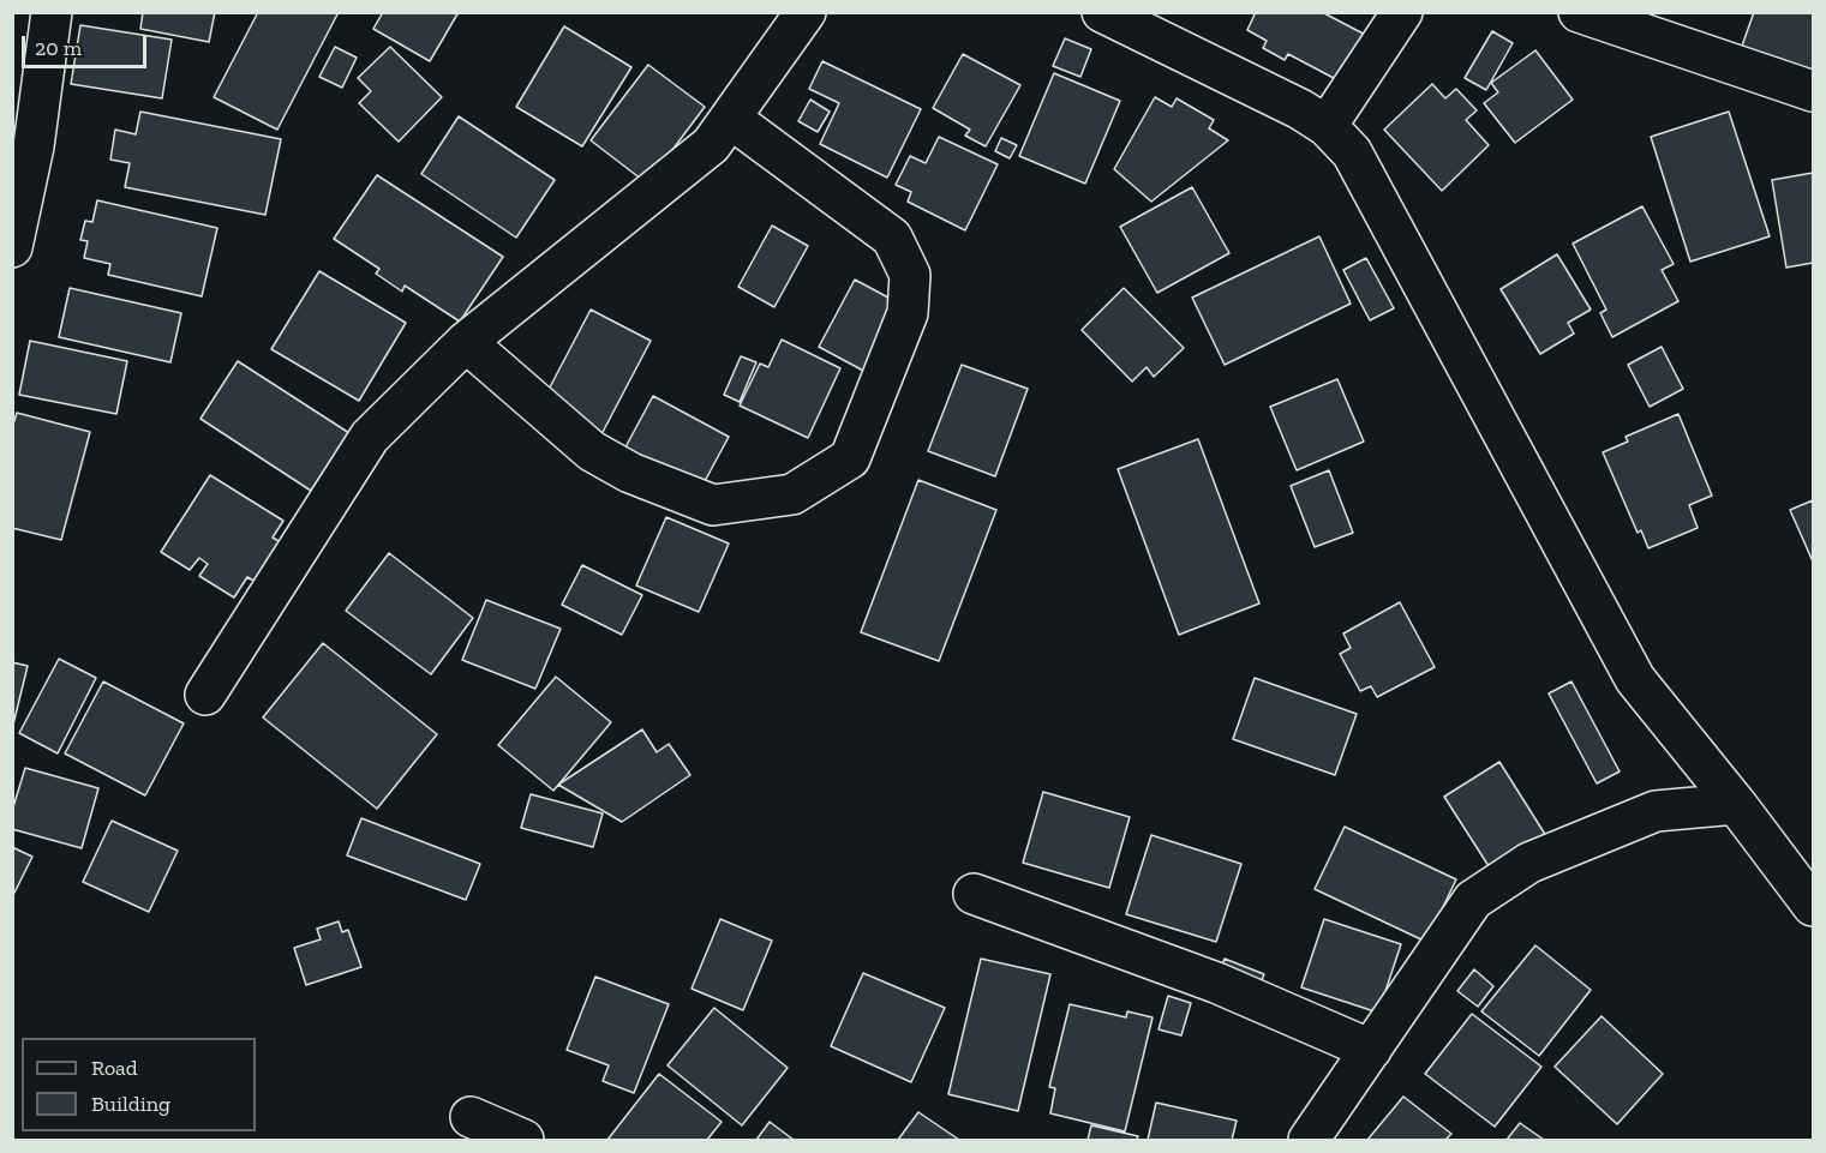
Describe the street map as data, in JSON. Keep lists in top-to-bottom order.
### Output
{
  "legend": ["Road", "Building"],
  "scale_bar": "20 m"
}
